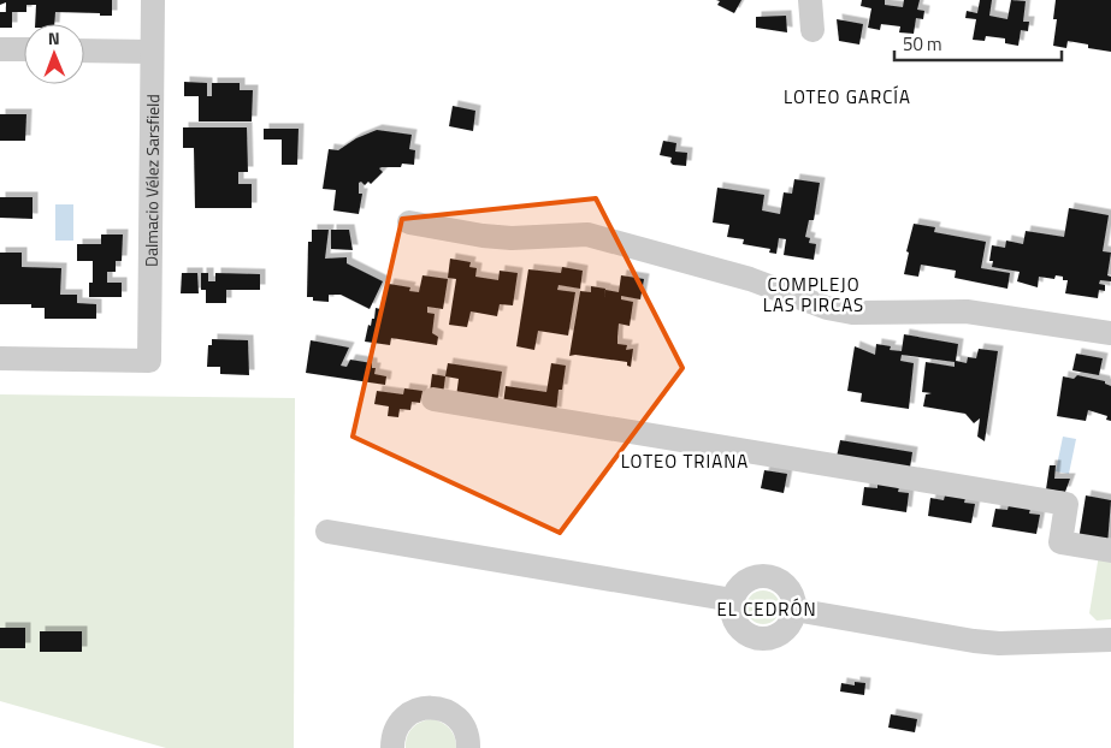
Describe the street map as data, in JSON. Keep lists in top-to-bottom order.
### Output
{
  "streets": {
    "street": ["Dalmacio Vélez Sarsfield"]
  },
  "districts": [
    "LOTEO GARCÍA",
    "COMPLEJO LAS PIRCAS",
    "LOTEO TRIANA",
    "EL CEDRÓN"
  ],
  "scale_bar": "50 m",
  "north": "top"
}
